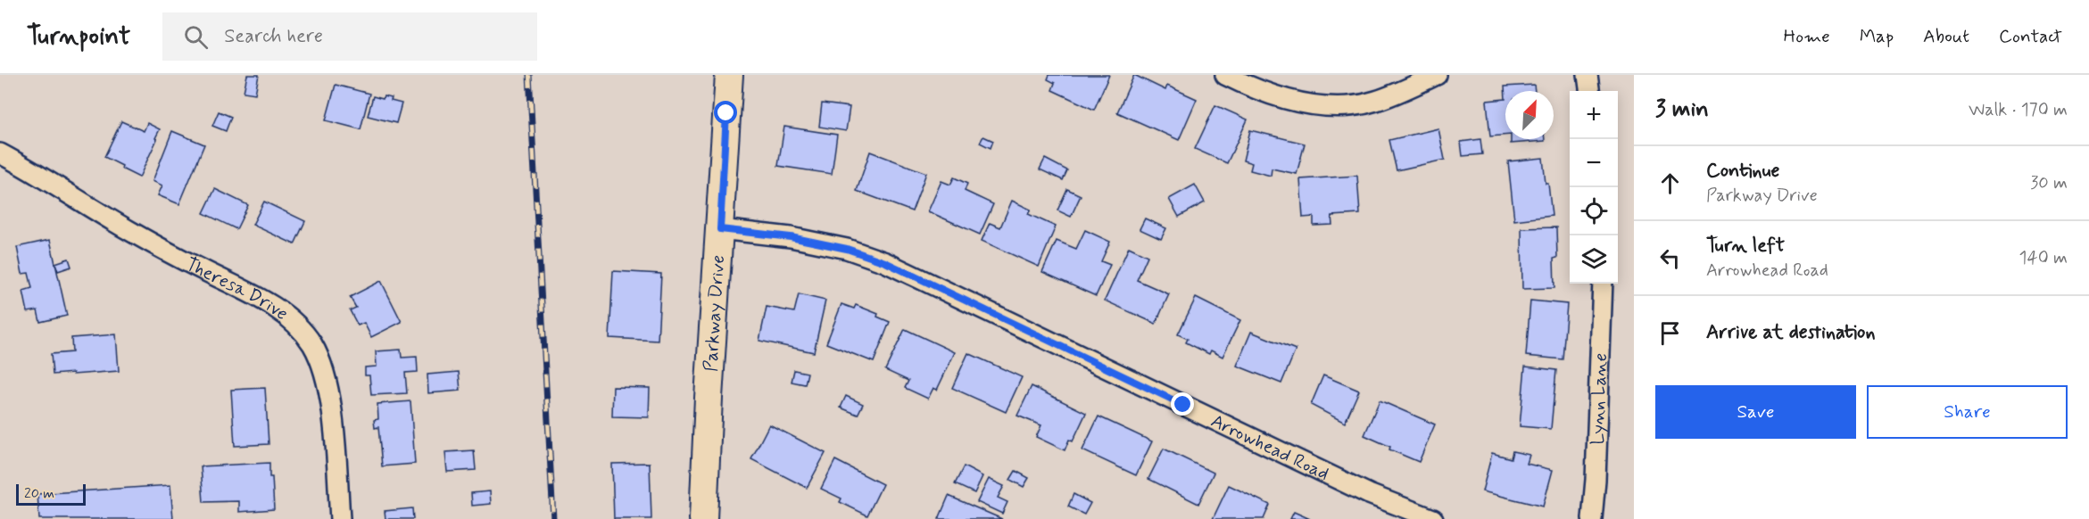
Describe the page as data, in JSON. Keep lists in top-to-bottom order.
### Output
{
  "streets": {
    "street": [
      "Theresa Drive",
      "Parkway Drive",
      "Lynn Lane",
      "Arrowhead Road"
    ]
  },
  "crossings": [
    ["Parkway Drive", "Arrowhead Road"]
  ],
  "scale_bar": "20 m",
  "north": "top right",
  "page": {
    "header": "Turnpoint",
    "search": "Search here",
    "nav": [
      "Home",
      "Map",
      "About",
      "Contact"
    ],
    "heading": ["3 min", "Walk · 170 m"],
    "map_buttons": ["+", "−"],
    "list": [
      ["Continue", "Parkway Drive", "30 m"],
      ["Turn left", "Arrowhead Road", "140 m"],
      "Arrive at destination"
    ],
    "buttons": ["Save", "Share"],
    "scale": "20 m"
  }
}
